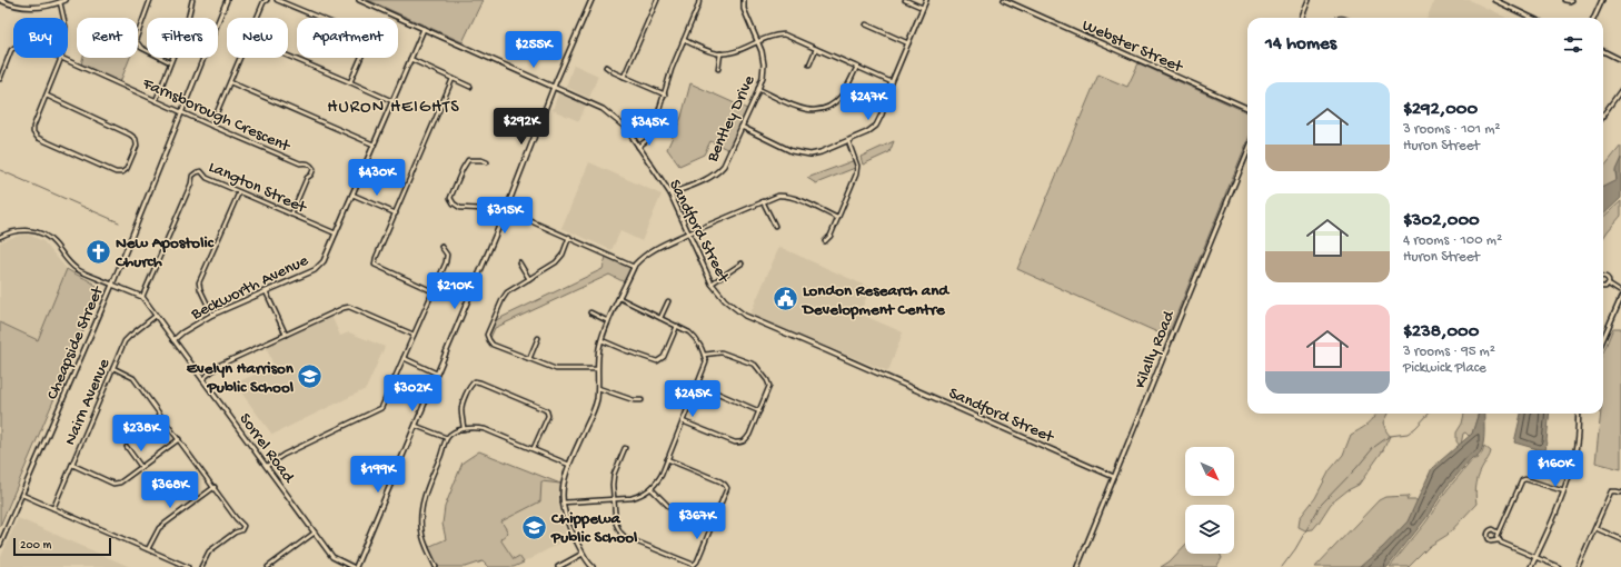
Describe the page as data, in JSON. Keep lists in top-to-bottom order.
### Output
{
  "streets": {
    "street": [
      "Webster Street",
      "Farnsborough Crescent",
      "Bentley Drive",
      "Langton Street",
      "Sandford Street",
      "Beckworth Avenue",
      "Cheapside Street",
      "Kilally Road",
      "Nairn Avenue",
      "Sorrel Road"
    ]
  },
  "crossings": [
    ["Farnsborough Crescent", "Langton Street"],
    ["Farnsborough Crescent", "Cheapside Street"],
    ["Bentley Drive", "Sandford Street"],
    ["Langton Street", "Beckworth Avenue"],
    ["Langton Street", "Sorrel Road"],
    ["Sandford Street", "Beckworth Avenue"],
    ["Sandford Street", "Kilally Road"],
    ["Beckworth Avenue", "Sorrel Road"],
    ["Nairn Avenue", "Sorrel Road"]
  ],
  "districts": ["HURON HEIGHTS"],
  "places": {
    "church": ["New Apostolic Church"],
    "public building": ["London Research and Development Centre"],
    "school or university": ["Evelyn Harrison Public School", "Chippewa Public School"]
  },
  "scale_bar": "200 m",
  "north": "bottom right",
  "page": {
    "chip": [
      "Buy",
      "Rent",
      "Filters",
      "New",
      "Apartment"
    ],
    "heading": "14 homes",
    "price": [
      "$255K",
      "$247K",
      "$292K",
      "$345K",
      "$430K",
      "$315K",
      "$210K",
      "$302K",
      "$245K",
      "$238K",
      "$160K",
      "$199K",
      "$368K",
      "$367K"
    ],
    "list": [
      {
        "name": "$292,000",
        "note": "3 rooms · 101 m² · Huron Street"
      },
      {
        "name": "$302,000",
        "note": "4 rooms · 100 m² · Huron Street"
      },
      {
        "name": "$238,000",
        "note": "3 rooms · 95 m² · Pickwick Place"
      }
    ],
    "scale": "200 m"
  }
}
